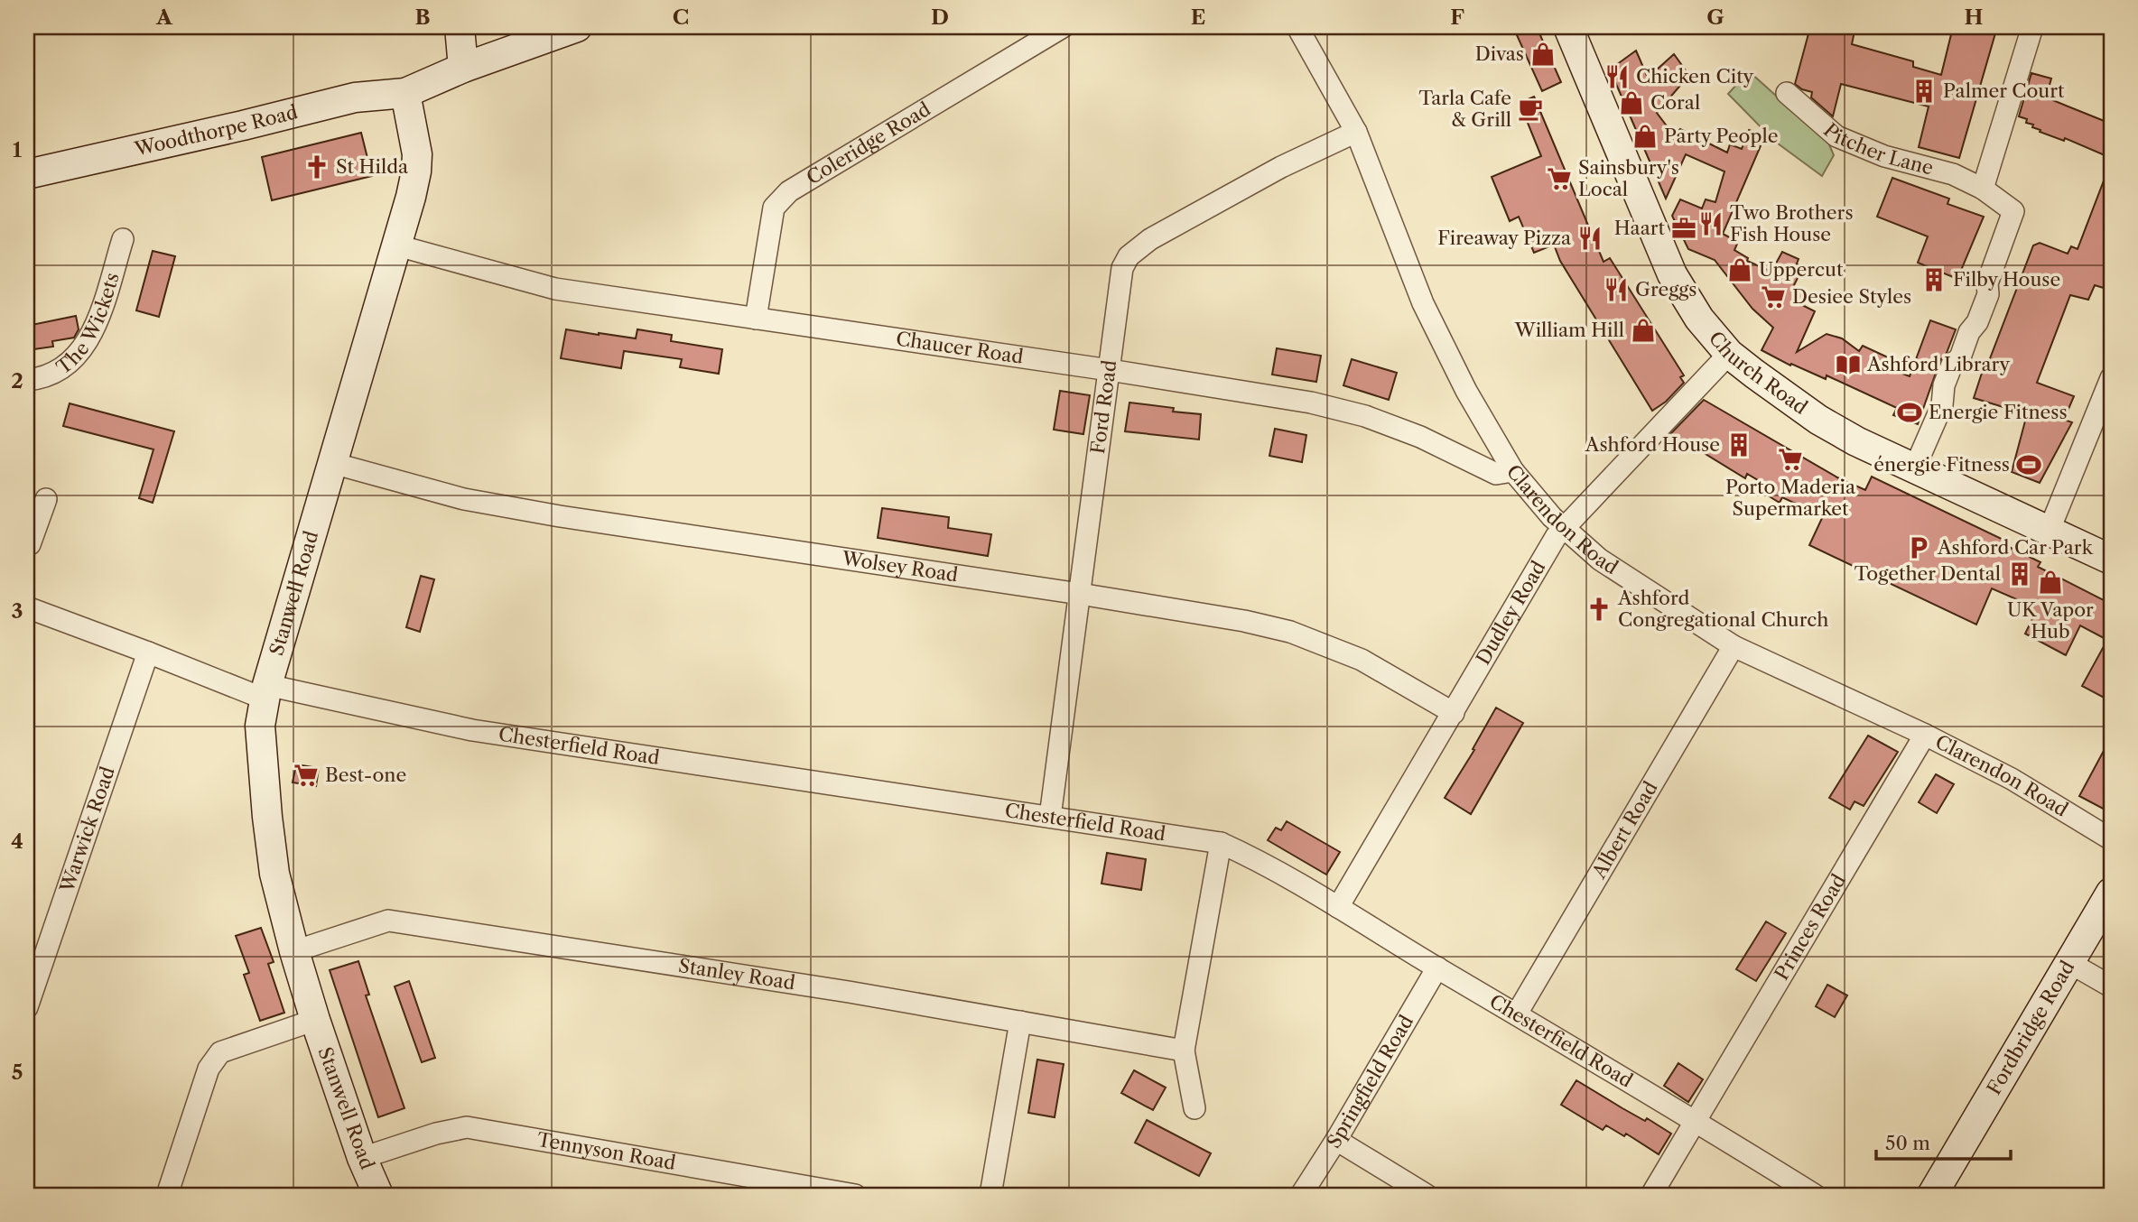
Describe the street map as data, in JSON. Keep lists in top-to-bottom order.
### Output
{
  "streets": {
    "street": [
      "Woodthorpe Road",
      "Coleridge Road",
      "Pitcher Lane",
      "The Wickets",
      "Chaucer Road",
      "Church Road",
      "Ford Road",
      "Clarendon Road",
      "Wolsey Road",
      "Stanwell Road",
      "Dudley Road",
      "Chesterfield Road",
      "Warwick Road",
      "Albert Road",
      "Princes Road",
      "Stanley Road",
      "Fordbridge Road",
      "Springfield Road",
      "Tennyson Road"
    ]
  },
  "crossings": [
    ["Woodthorpe Road", "Stanwell Road"],
    ["Coleridge Road", "Chaucer Road"],
    ["Pitcher Lane", "Church Road"],
    ["Chaucer Road", "Ford Road"],
    ["Chaucer Road", "Clarendon Road"],
    ["Chaucer Road", "Stanwell Road"],
    ["Church Road", "Dudley Road"],
    ["Ford Road", "Clarendon Road"],
    ["Ford Road", "Wolsey Road"],
    ["Ford Road", "Chesterfield Road"],
    ["Clarendon Road", "Dudley Road"],
    ["Clarendon Road", "Albert Road"],
    ["Clarendon Road", "Princes Road"],
    ["Wolsey Road", "Stanwell Road"],
    ["Wolsey Road", "Dudley Road"],
    ["Stanwell Road", "Chesterfield Road"],
    ["Stanwell Road", "Stanley Road"],
    ["Stanwell Road", "Tennyson Road"],
    ["Dudley Road", "Chesterfield Road"],
    ["Chesterfield Road", "Warwick Road"],
    ["Chesterfield Road", "Albert Road"],
    ["Chesterfield Road", "Princes Road"],
    ["Chesterfield Road", "Springfield Road"]
  ],
  "places": {
    "shop": [
      "Divas",
      "Coral",
      "Party People",
      "Uppercut",
      "William Hill",
      "UK Vapor Hub"
    ],
    "restaurant": [
      "Chicken City",
      "Two Brothers Fish House",
      "Fireaway Pizza",
      "Greggs"
    ],
    "building": [
      "Palmer Court",
      "Filby House",
      "Ashford House",
      "Together Dental"
    ],
    "cafe": ["Tarla Cafe & Grill"],
    "church": ["St Hilda", "Ashford Congregational Church"],
    "supermarket": [
      "Sainsbury's Local",
      "Desiee Styles",
      "Porto Maderia Supermarket",
      "Best-one"
    ],
    "office": ["Haart"],
    "library": ["Ashford Library"],
    "sports": ["Energie Fitness", "énergie Fitness"],
    "parking": ["Ashford Car Park"]
  },
  "scale_bar": "50 m",
  "grid": {
    "columns": [
      "A",
      "B",
      "C",
      "D",
      "E",
      "F",
      "G",
      "H"
    ],
    "rows": [
      "1",
      "2",
      "3",
      "4",
      "5"
    ]
  }
}
